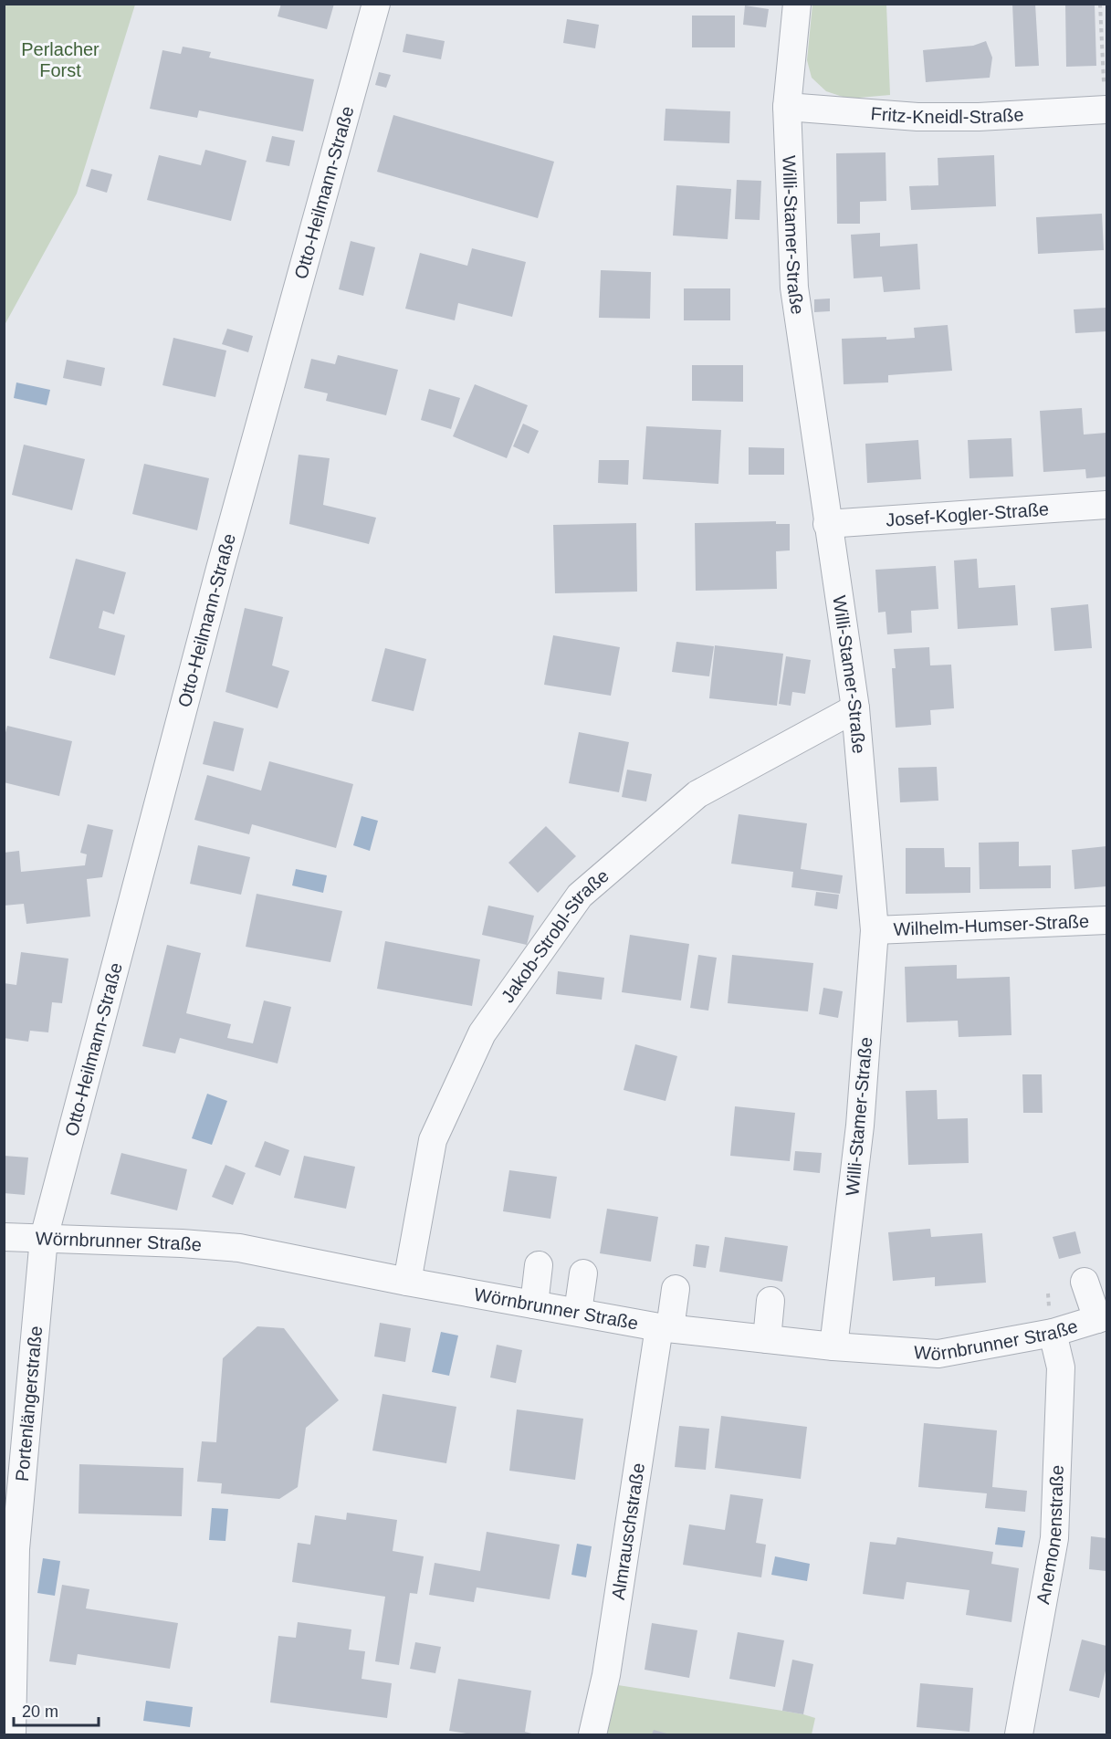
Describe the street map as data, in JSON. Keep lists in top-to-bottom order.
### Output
{
  "streets": {
    "street": [
      "Fritz-Kneidl-Straße",
      "Otto-Heilmann-Straße",
      "Willi-Stamer-Straße",
      "Josef-Kogler-Straße",
      "Wilhelm-Humser-Straße",
      "Jakob-Strobl-Straße",
      "Wörnbrunner Straße",
      "Portenlängerstraße",
      "Almrauschstraße",
      "Anemonenstraße"
    ]
  },
  "crossings": [
    ["Fritz-Kneidl-Straße", "Willi-Stamer-Straße"],
    ["Otto-Heilmann-Straße", "Wörnbrunner Straße"],
    ["Otto-Heilmann-Straße", "Portenlängerstraße"],
    ["Willi-Stamer-Straße", "Josef-Kogler-Straße"],
    ["Willi-Stamer-Straße", "Wilhelm-Humser-Straße"],
    ["Willi-Stamer-Straße", "Jakob-Strobl-Straße"],
    ["Willi-Stamer-Straße", "Wörnbrunner Straße"],
    ["Jakob-Strobl-Straße", "Wörnbrunner Straße"],
    ["Wörnbrunner Straße", "Portenlängerstraße"],
    ["Wörnbrunner Straße", "Almrauschstraße"],
    ["Wörnbrunner Straße", "Anemonenstraße"]
  ],
  "parks": ["Perlacher Forst"],
  "scale_bar": "20 m"
}
